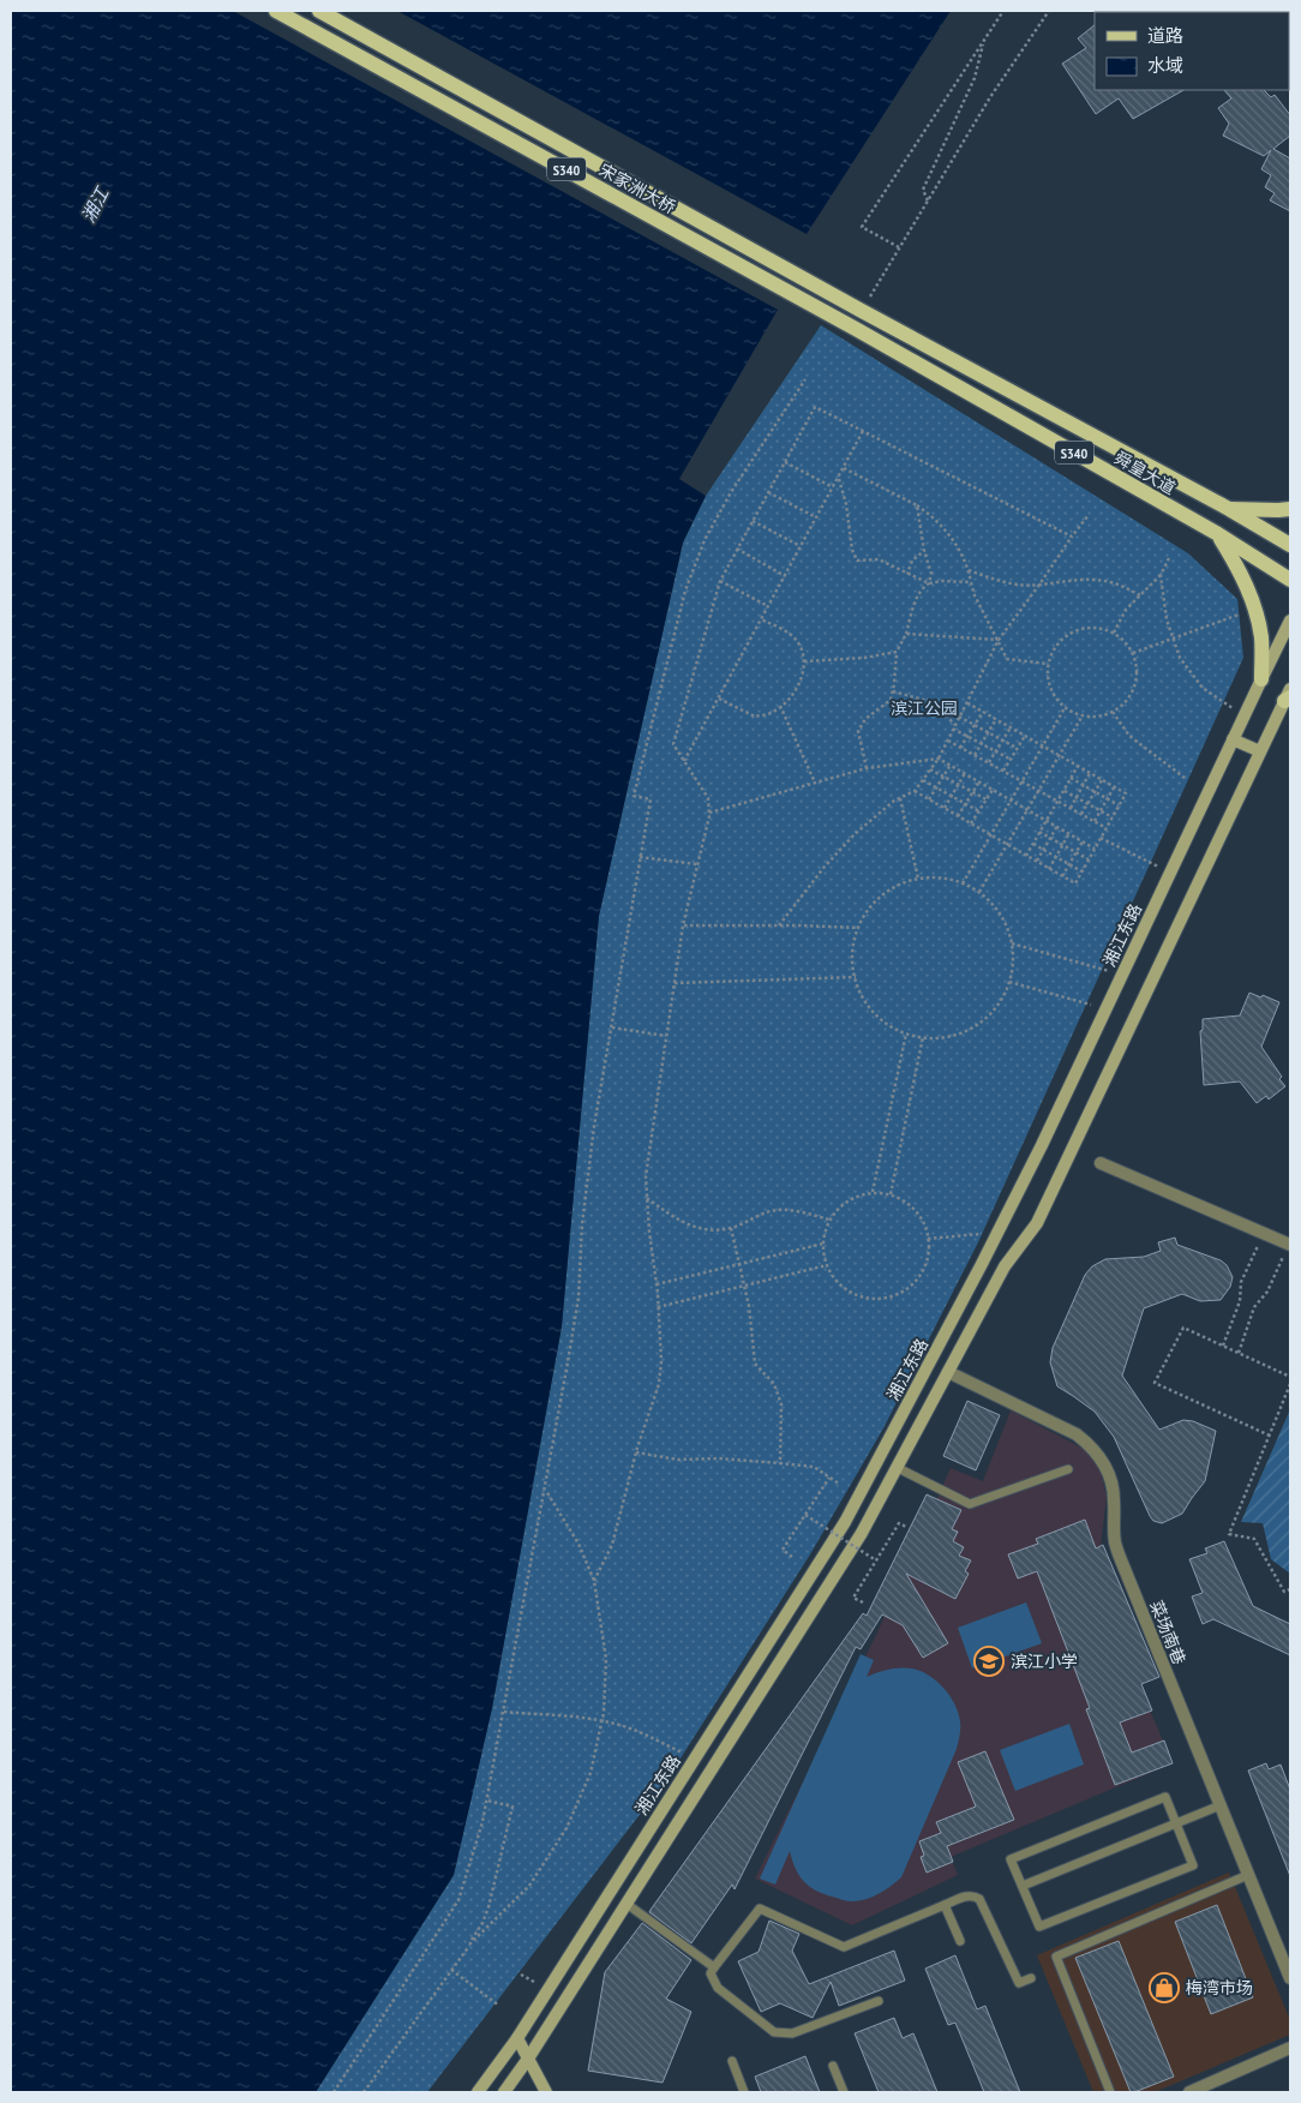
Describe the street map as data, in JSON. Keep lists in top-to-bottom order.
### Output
{
  "streets": {
    "main road": [
      "S340",
      "宋家洲大桥",
      "舜皇大道",
      "湘江东路"
    ],
    "street": ["菜场南巷"]
  },
  "crossings": [
    ["宋家洲大桥", "舜皇大道"]
  ],
  "water": ["湘江"],
  "parks": ["滨江公园"],
  "places": {
    "school or university": ["滨江小学"],
    "shop": ["梅湾市场"]
  },
  "legend": ["道路", "水域"]
}
